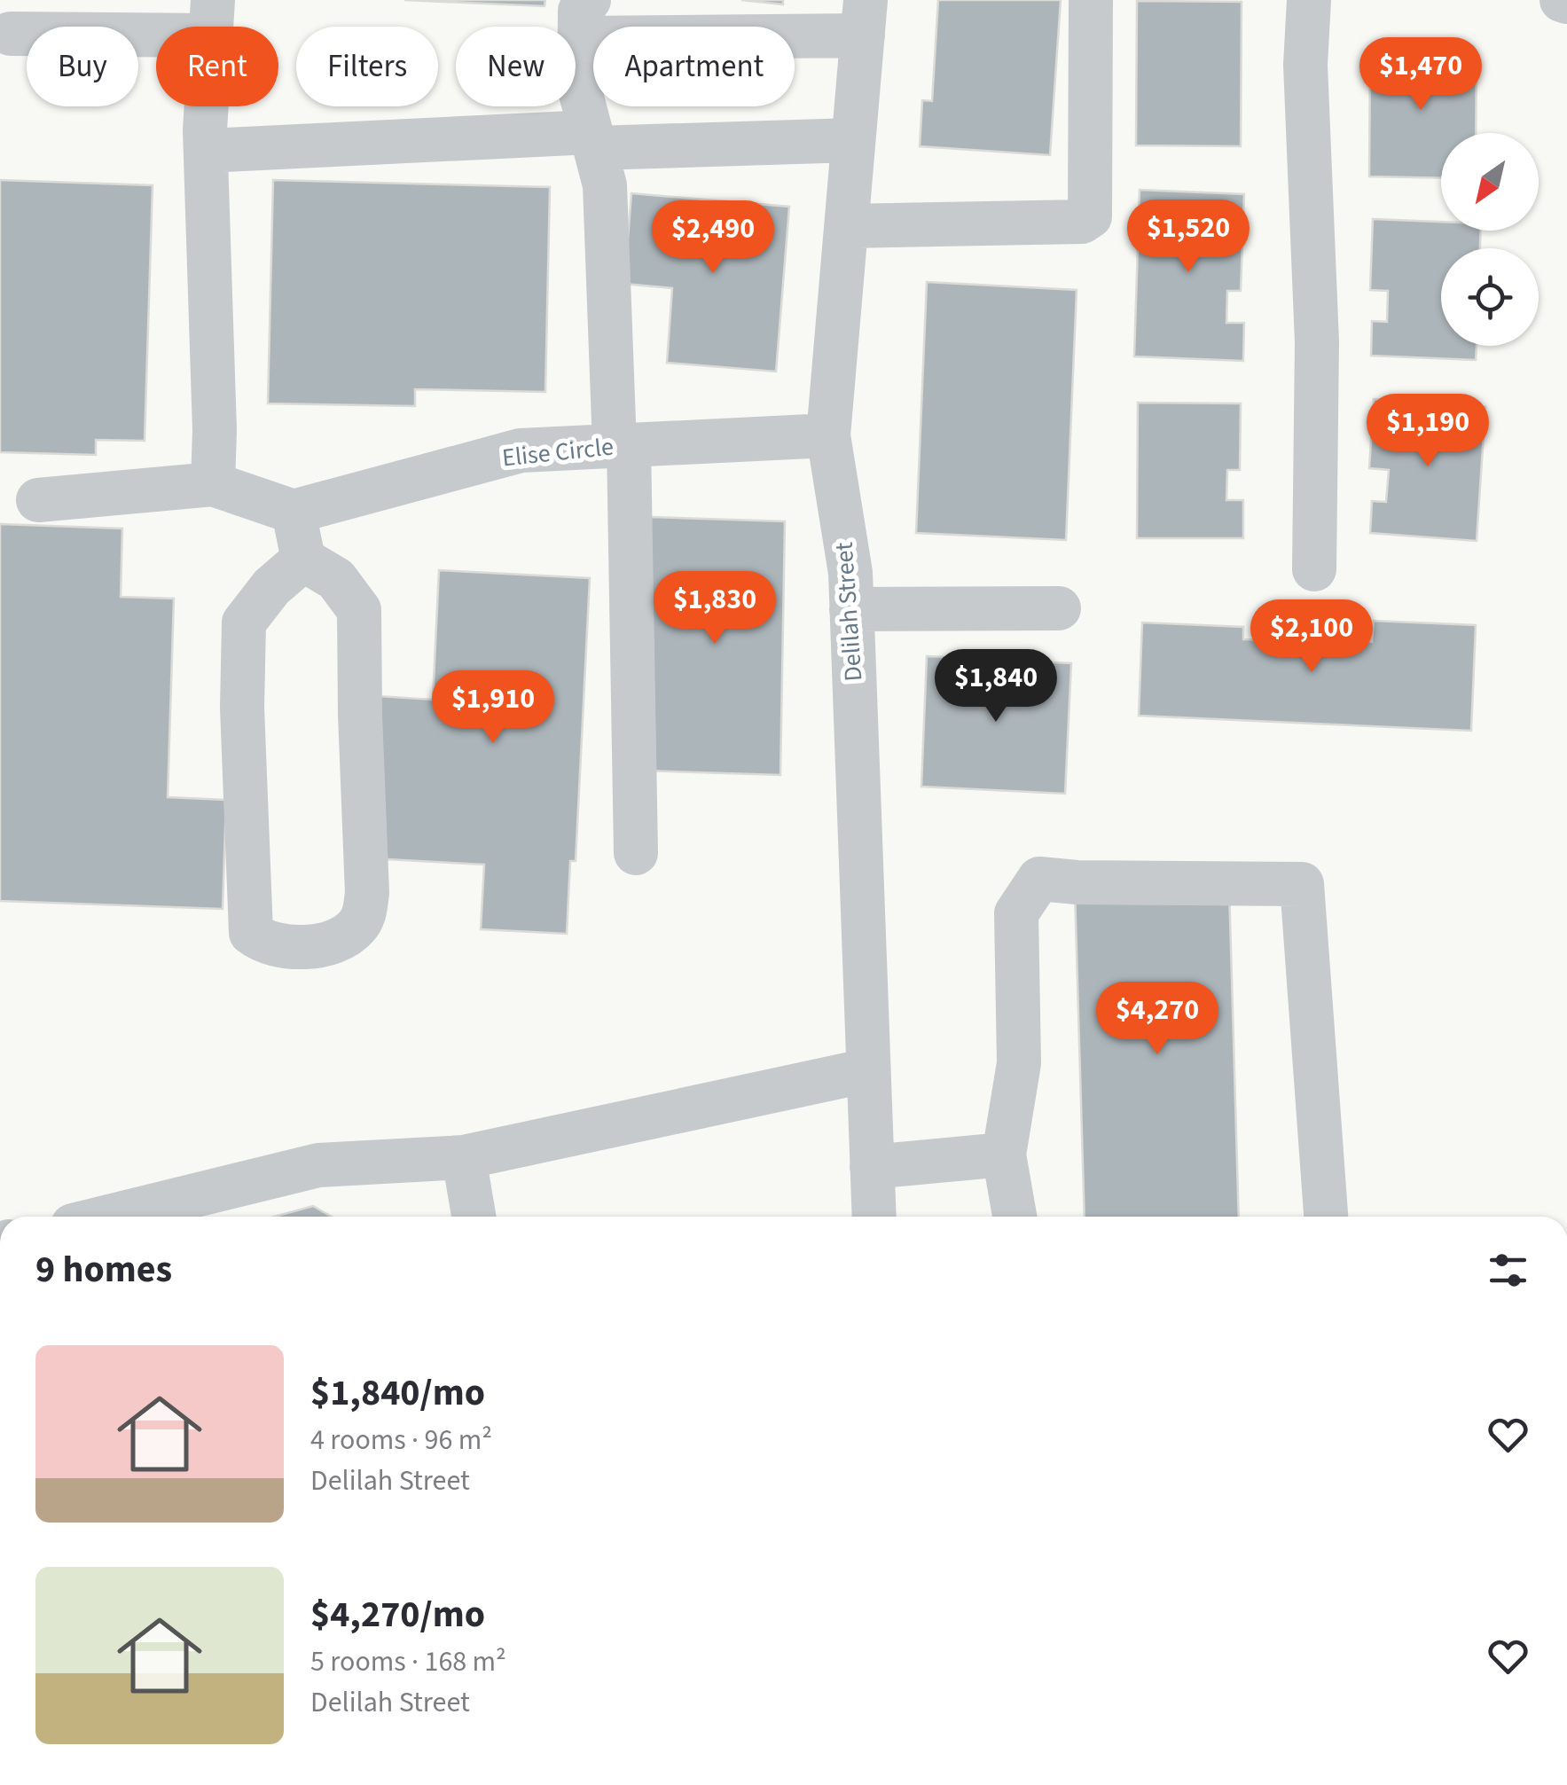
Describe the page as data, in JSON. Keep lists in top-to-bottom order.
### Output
{
  "streets": {
    "street": ["Elise Circle", "Delilah Street"]
  },
  "crossings": [
    ["Elise Circle", "Delilah Street"]
  ],
  "north": "bottom left",
  "page": {
    "chip": [
      "Buy",
      "Rent",
      "Filters",
      "New",
      "Apartment"
    ],
    "price": [
      "$1,470",
      "$1,520",
      "$2,490",
      "$1,190",
      "$1,830",
      "$2,100",
      "$1,840",
      "$1,910",
      "$4,270"
    ],
    "heading": "9 homes",
    "list": [
      {
        "name": "$1,840/mo",
        "note": "4 rooms · 96 m² · Delilah Street"
      },
      {
        "name": "$4,270/mo",
        "note": "5 rooms · 168 m² · Delilah Street"
      }
    ]
  }
}
